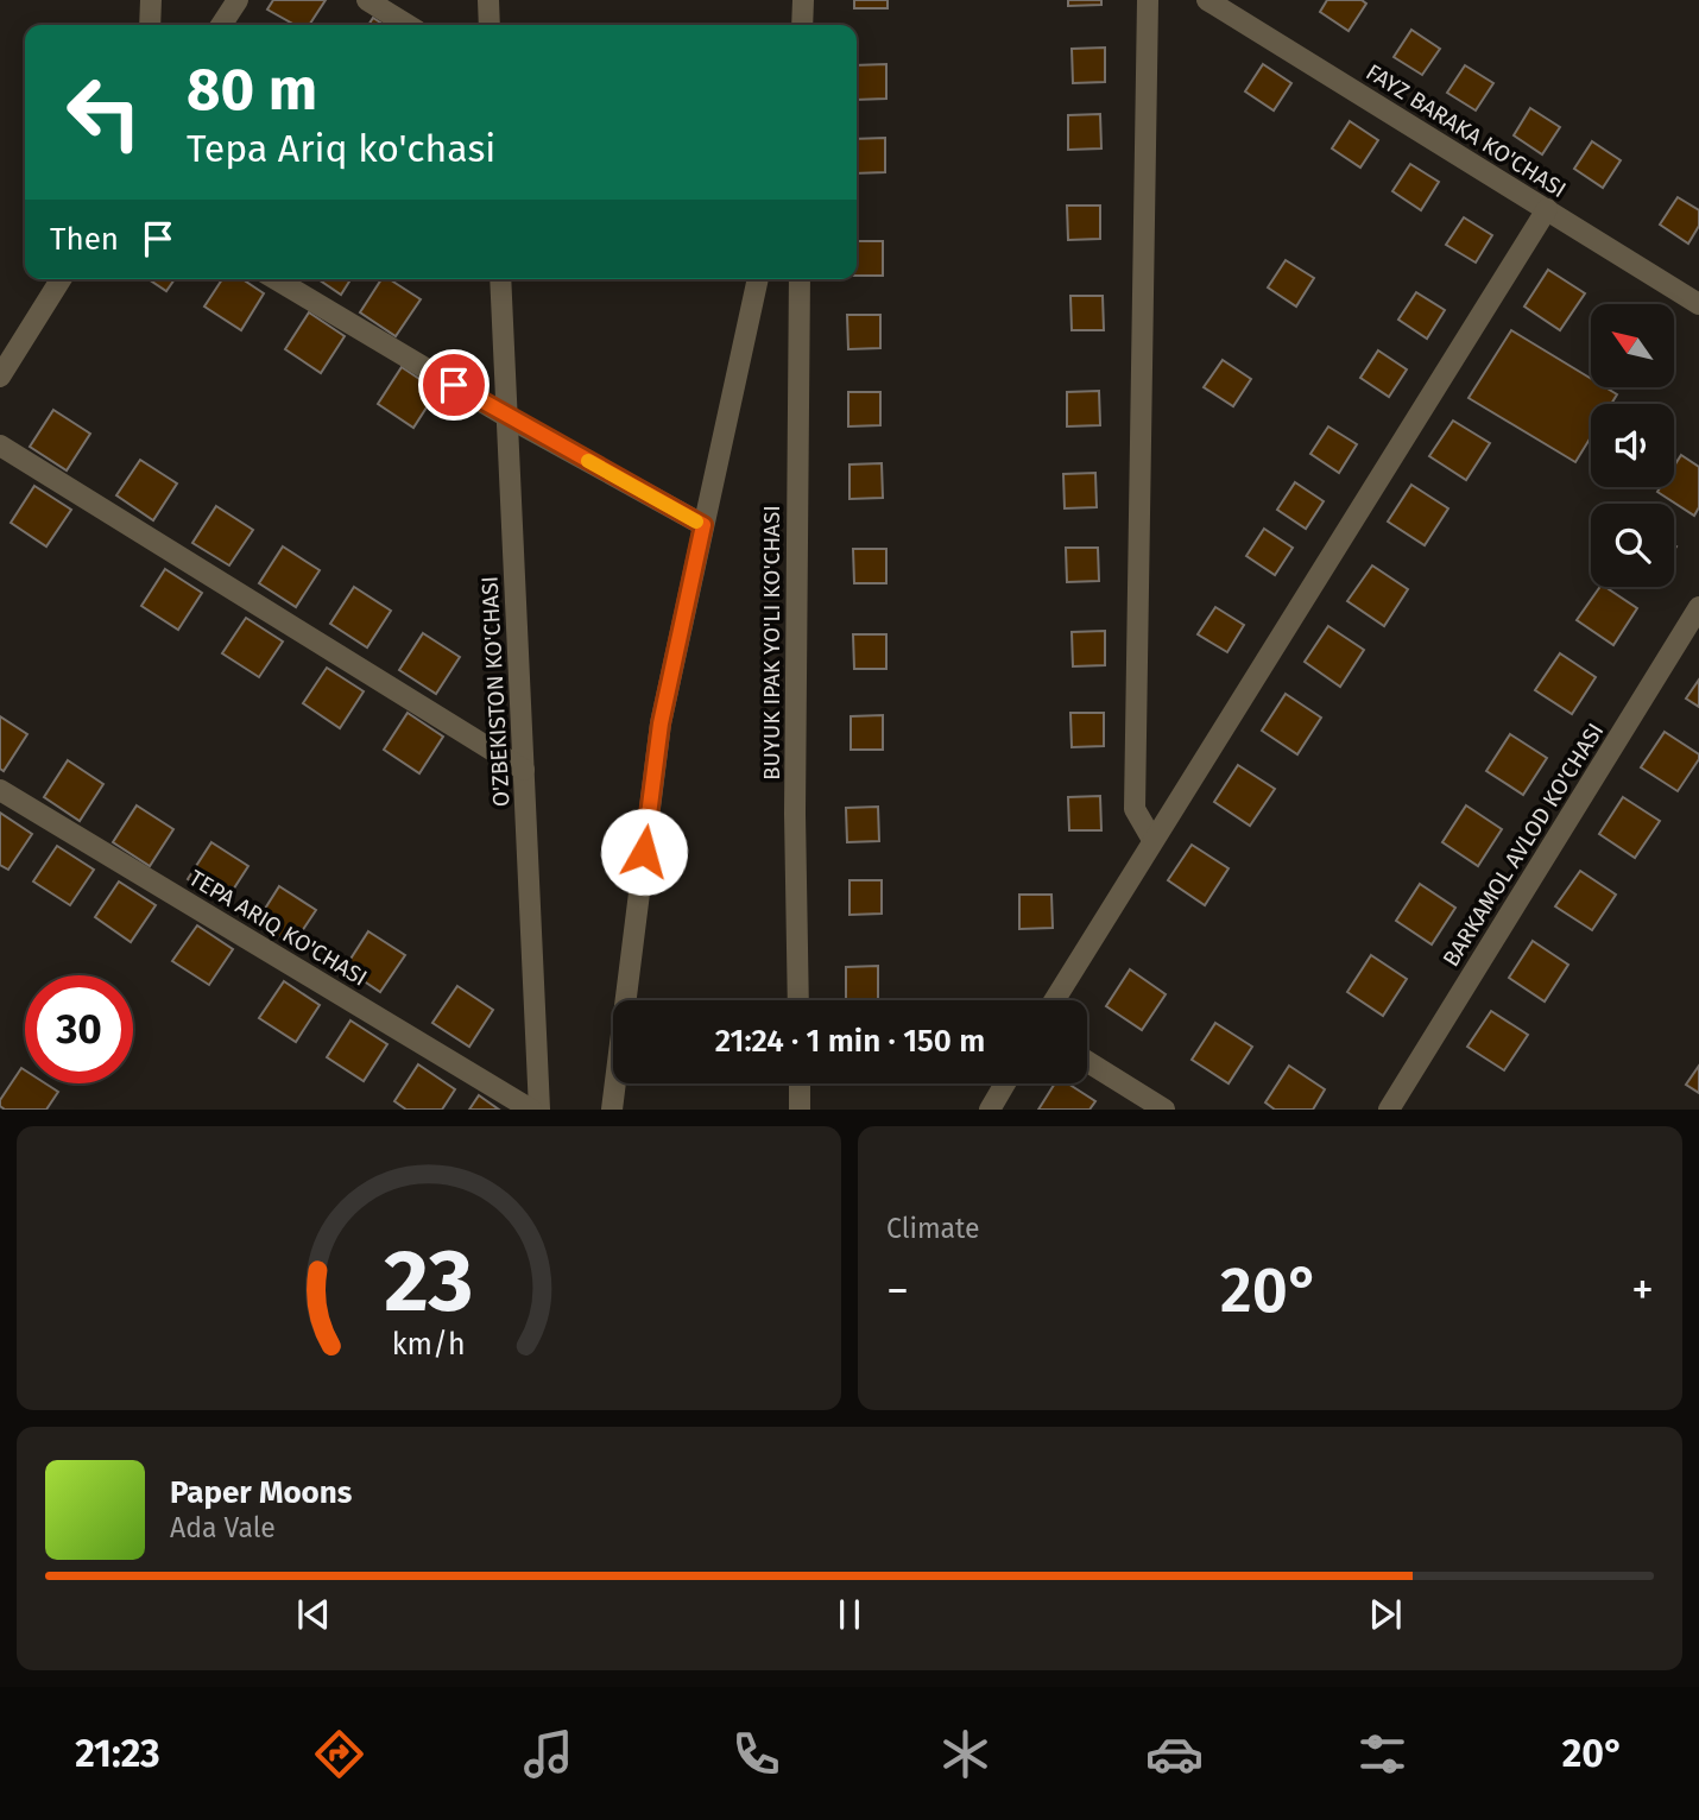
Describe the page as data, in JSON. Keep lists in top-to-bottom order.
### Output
{
  "streets": {
    "street": [
      "FAYZ BARAKA KO'CHASI",
      "BUYUK IPAK YO'LI KO'CHASI",
      "O'ZBEKISTON KO'CHASI",
      "BARKAMOL AVLOD KO'CHASI",
      "TEPA ARIQ KO'CHASI"
    ]
  },
  "north": "top left",
  "page": {
    "turn": ["80 m", "Tepa Ariq ko'chasi"],
    "then": "Then",
    "limit": "30",
    "trip": "21:24 · 1 min · 150 m",
    "tile": "Climate",
    "heat": ["−", "20°", "+"],
    "song": ["Paper Moons", "Ada Vale"],
    "tabs": ["21:23", "20°"],
    "gauge": ["23", "km/h"]
  }
}
